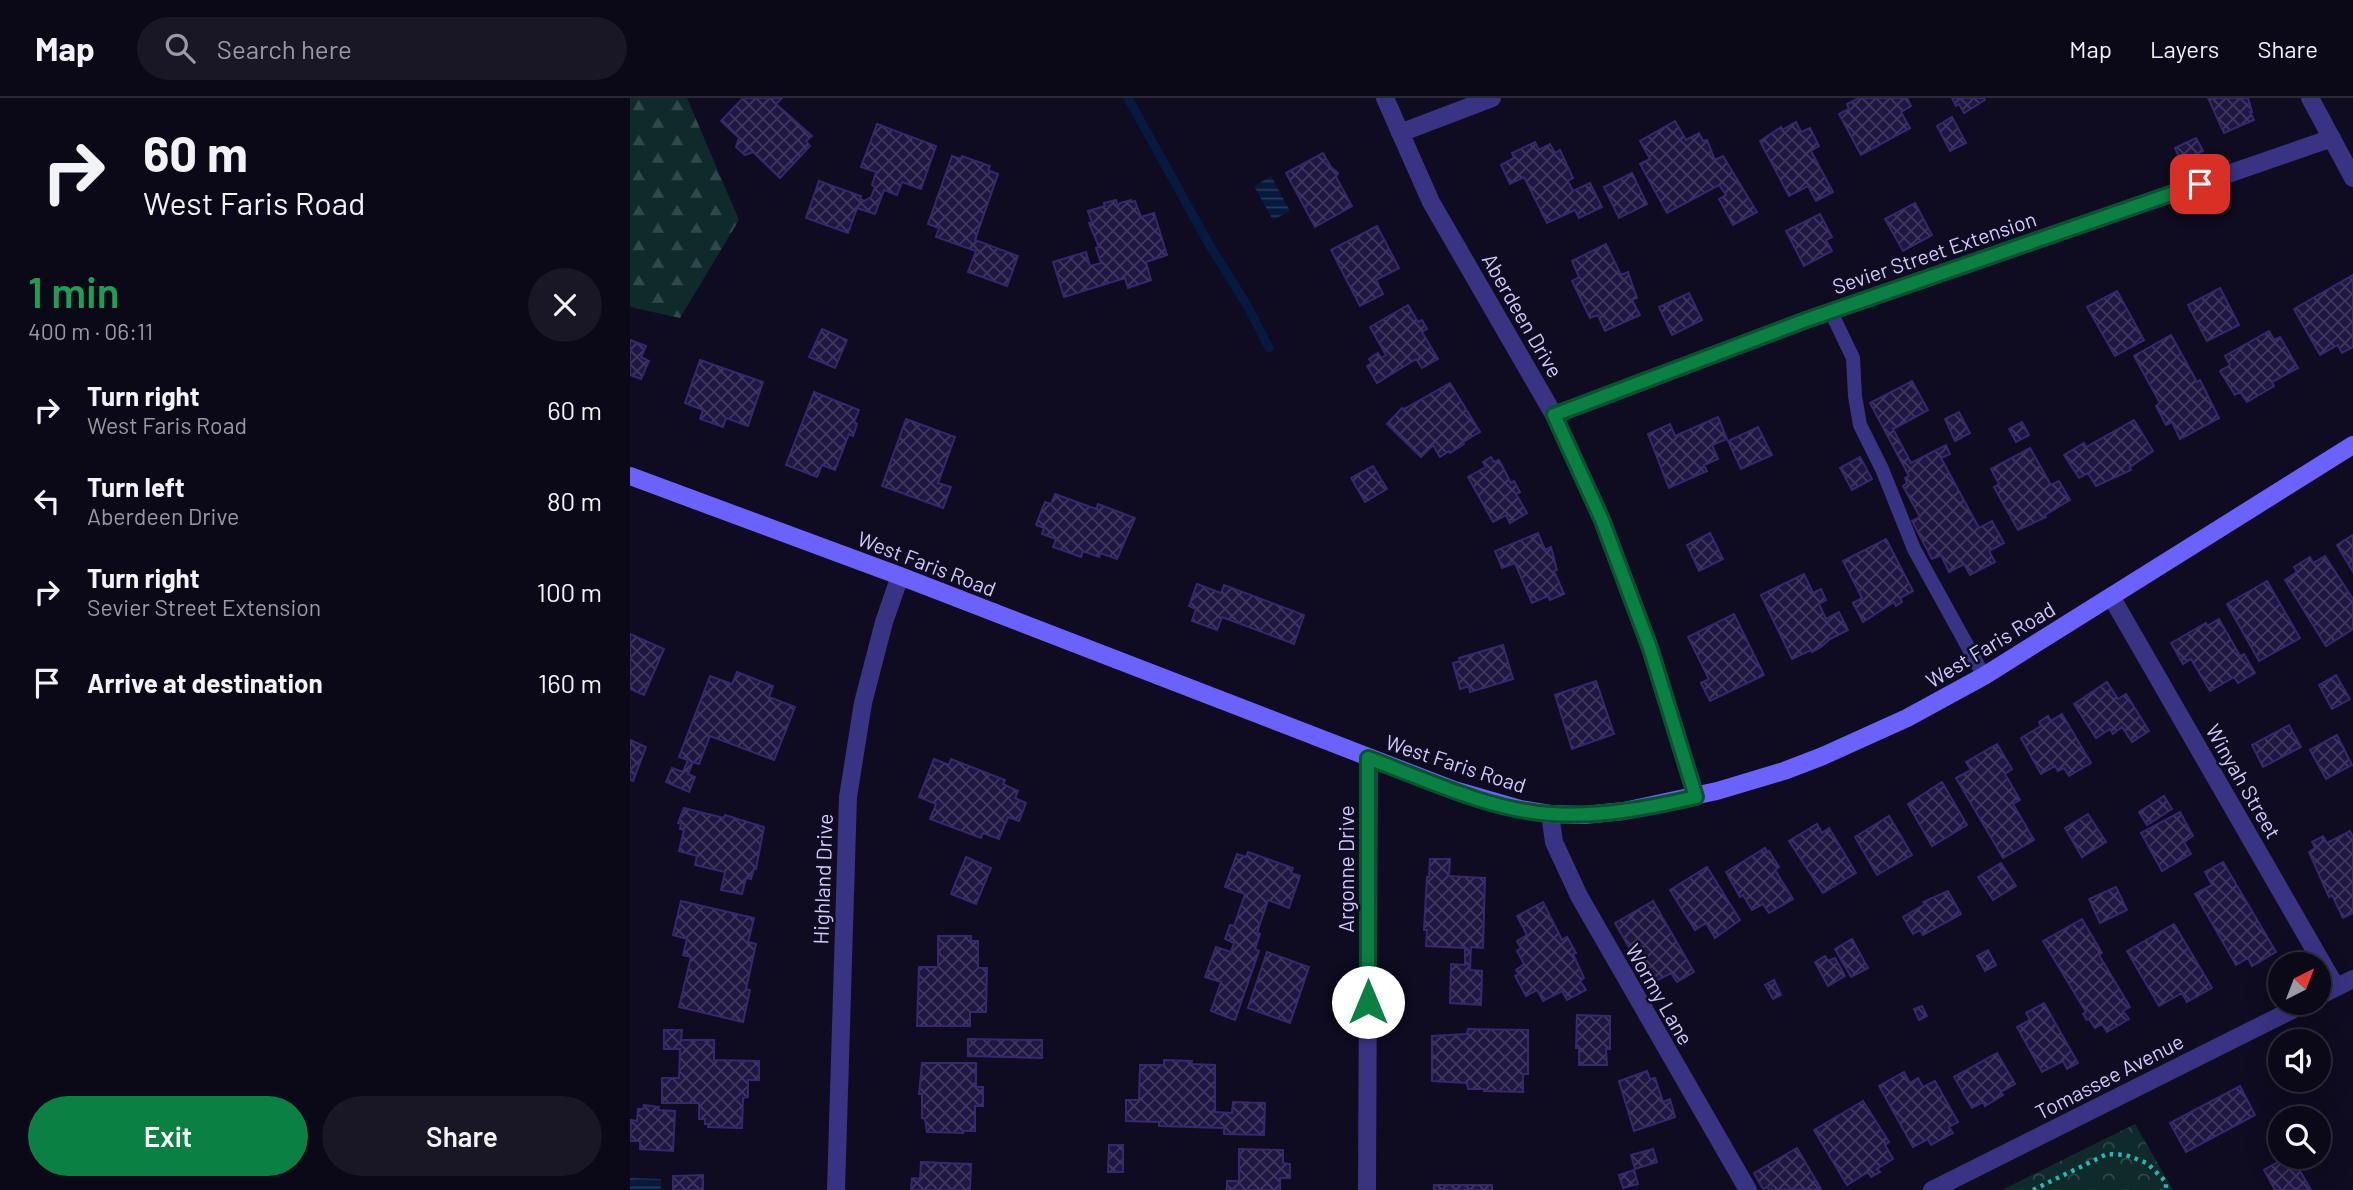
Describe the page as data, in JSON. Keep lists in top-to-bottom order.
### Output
{
  "streets": {
    "main road": ["West Faris Road"],
    "street": [
      "Sevier Street Extension",
      "Aberdeen Drive",
      "Winyah Street",
      "Argonne Drive",
      "Highland Drive",
      "Wormy Lane",
      "Tomassee Avenue"
    ]
  },
  "crossings": [
    ["Sevier Street Extension", "Aberdeen Drive"],
    ["Aberdeen Drive", "West Faris Road"],
    ["West Faris Road", "Winyah Street"],
    ["West Faris Road", "Argonne Drive"],
    ["West Faris Road", "Highland Drive"],
    ["West Faris Road", "Wormy Lane"]
  ],
  "north": "top right",
  "page": {
    "header": "Map",
    "search": "Search here",
    "nav": ["Map", "Layers", "Share"],
    "turn": ["60 m", "West Faris Road"],
    "heading": ["1 min", "400 m · 06:11"],
    "list": [
      {
        "name": "Turn right",
        "note": "West Faris Road",
        "value": "60 m"
      },
      {
        "name": "Turn left",
        "note": "Aberdeen Drive",
        "value": "80 m"
      },
      {
        "name": "Turn right",
        "note": "Sevier Street Extension",
        "value": "100 m"
      },
      {
        "name": "Arrive at destination",
        "value": "160 m"
      }
    ],
    "buttons": ["Exit", "Share"]
  }
}
